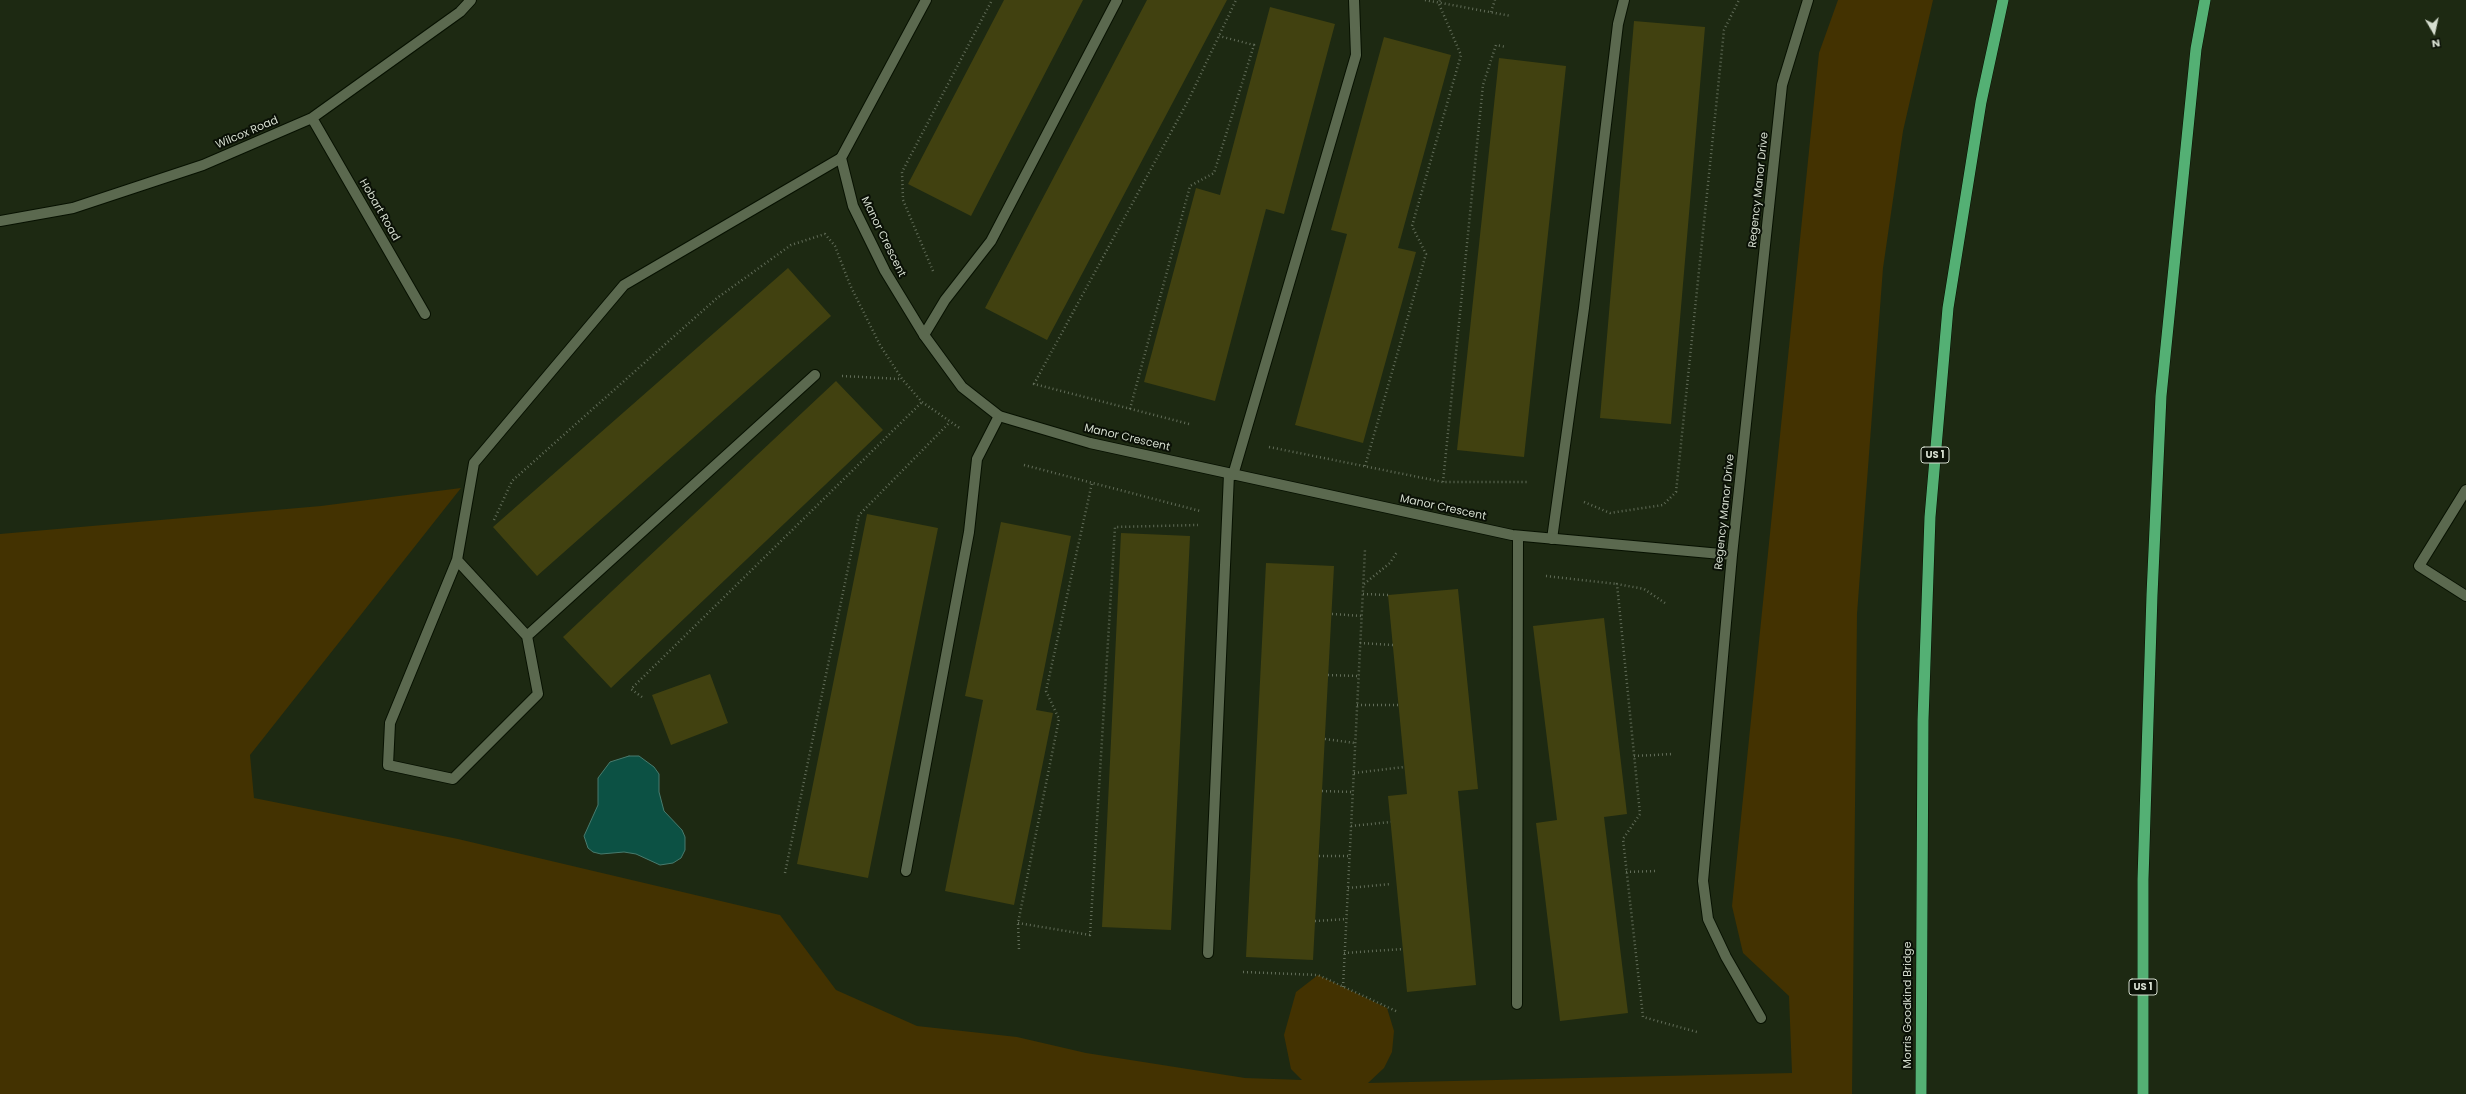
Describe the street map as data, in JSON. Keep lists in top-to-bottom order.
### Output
{
  "streets": {
    "highway": ["US 1", "Morris Goodkind Bridge"],
    "street": [
      "Wilcox Road",
      "Regency Manor Drive",
      "Hobart Road",
      "Manor Crescent"
    ]
  },
  "crossings": [
    ["Wilcox Road", "Hobart Road"],
    ["Regency Manor Drive", "Manor Crescent"]
  ],
  "north": "bottom"
}
